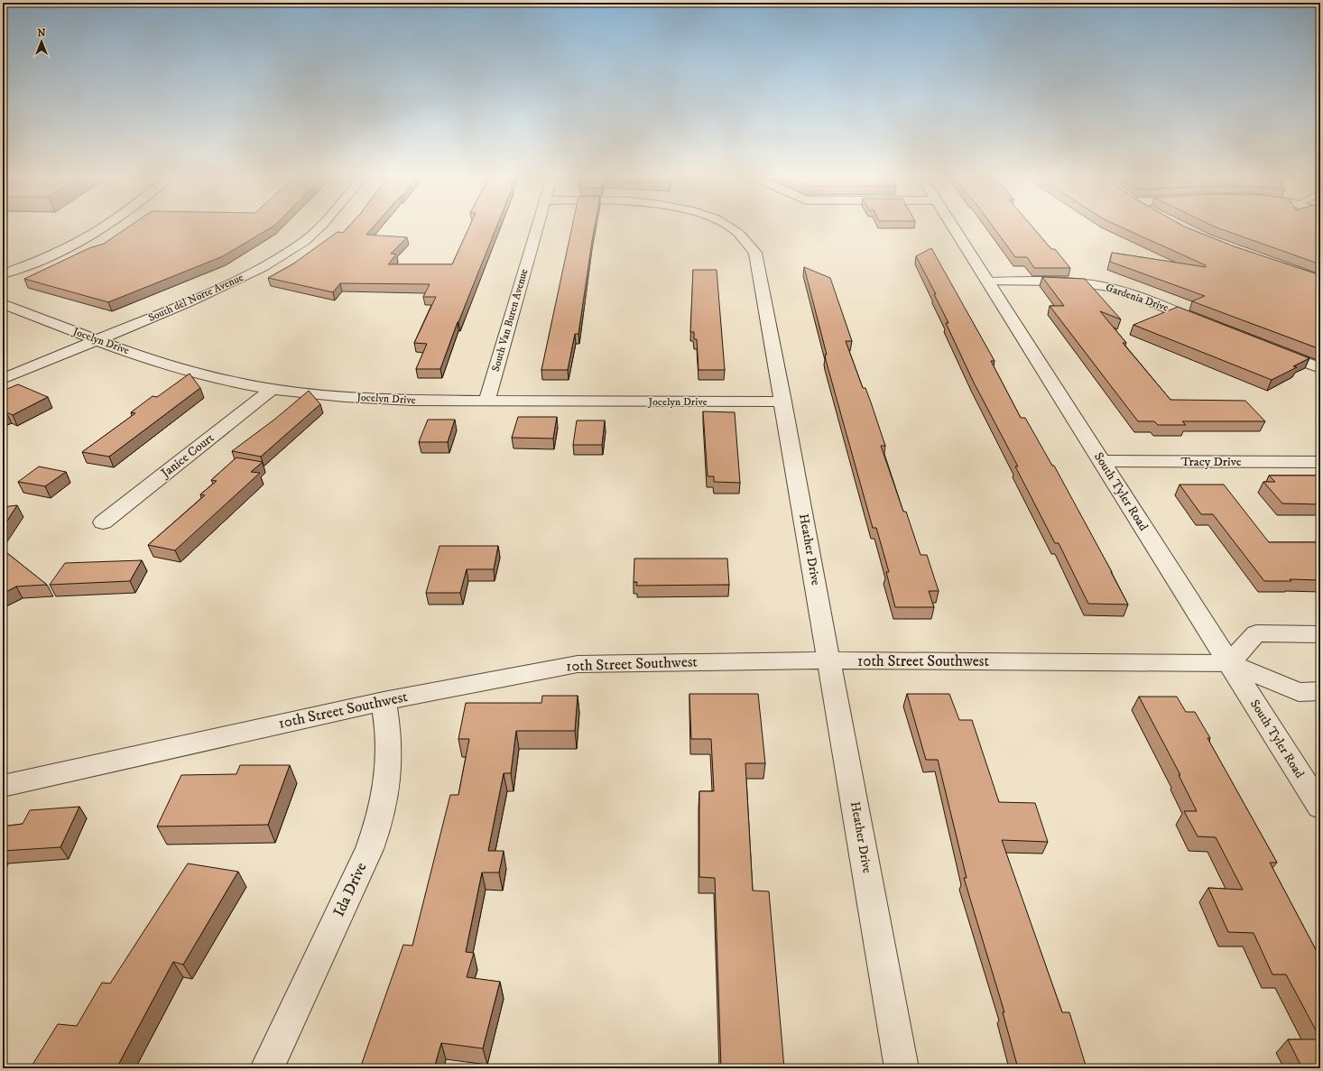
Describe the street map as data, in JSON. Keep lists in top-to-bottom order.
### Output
{
  "streets": {
    "street": [
      "South del Norte Avenue",
      "Gardenia Drive",
      "South Van Buren Avenue",
      "Jocelyn Drive",
      "Janice Court",
      "Tracy Drive",
      "South Tyler Road",
      "Heather Drive",
      "10th Street Southwest",
      "Ida Drive"
    ]
  },
  "crossings": [
    ["South del Norte Avenue", "Jocelyn Drive"],
    ["Gardenia Drive", "South Tyler Road"],
    ["South Van Buren Avenue", "Jocelyn Drive"],
    ["Jocelyn Drive", "Janice Court"],
    ["Jocelyn Drive", "Heather Drive"],
    ["Tracy Drive", "South Tyler Road"],
    ["South Tyler Road", "10th Street Southwest"],
    ["Heather Drive", "10th Street Southwest"],
    ["10th Street Southwest", "Ida Drive"]
  ],
  "north": "top"
}
